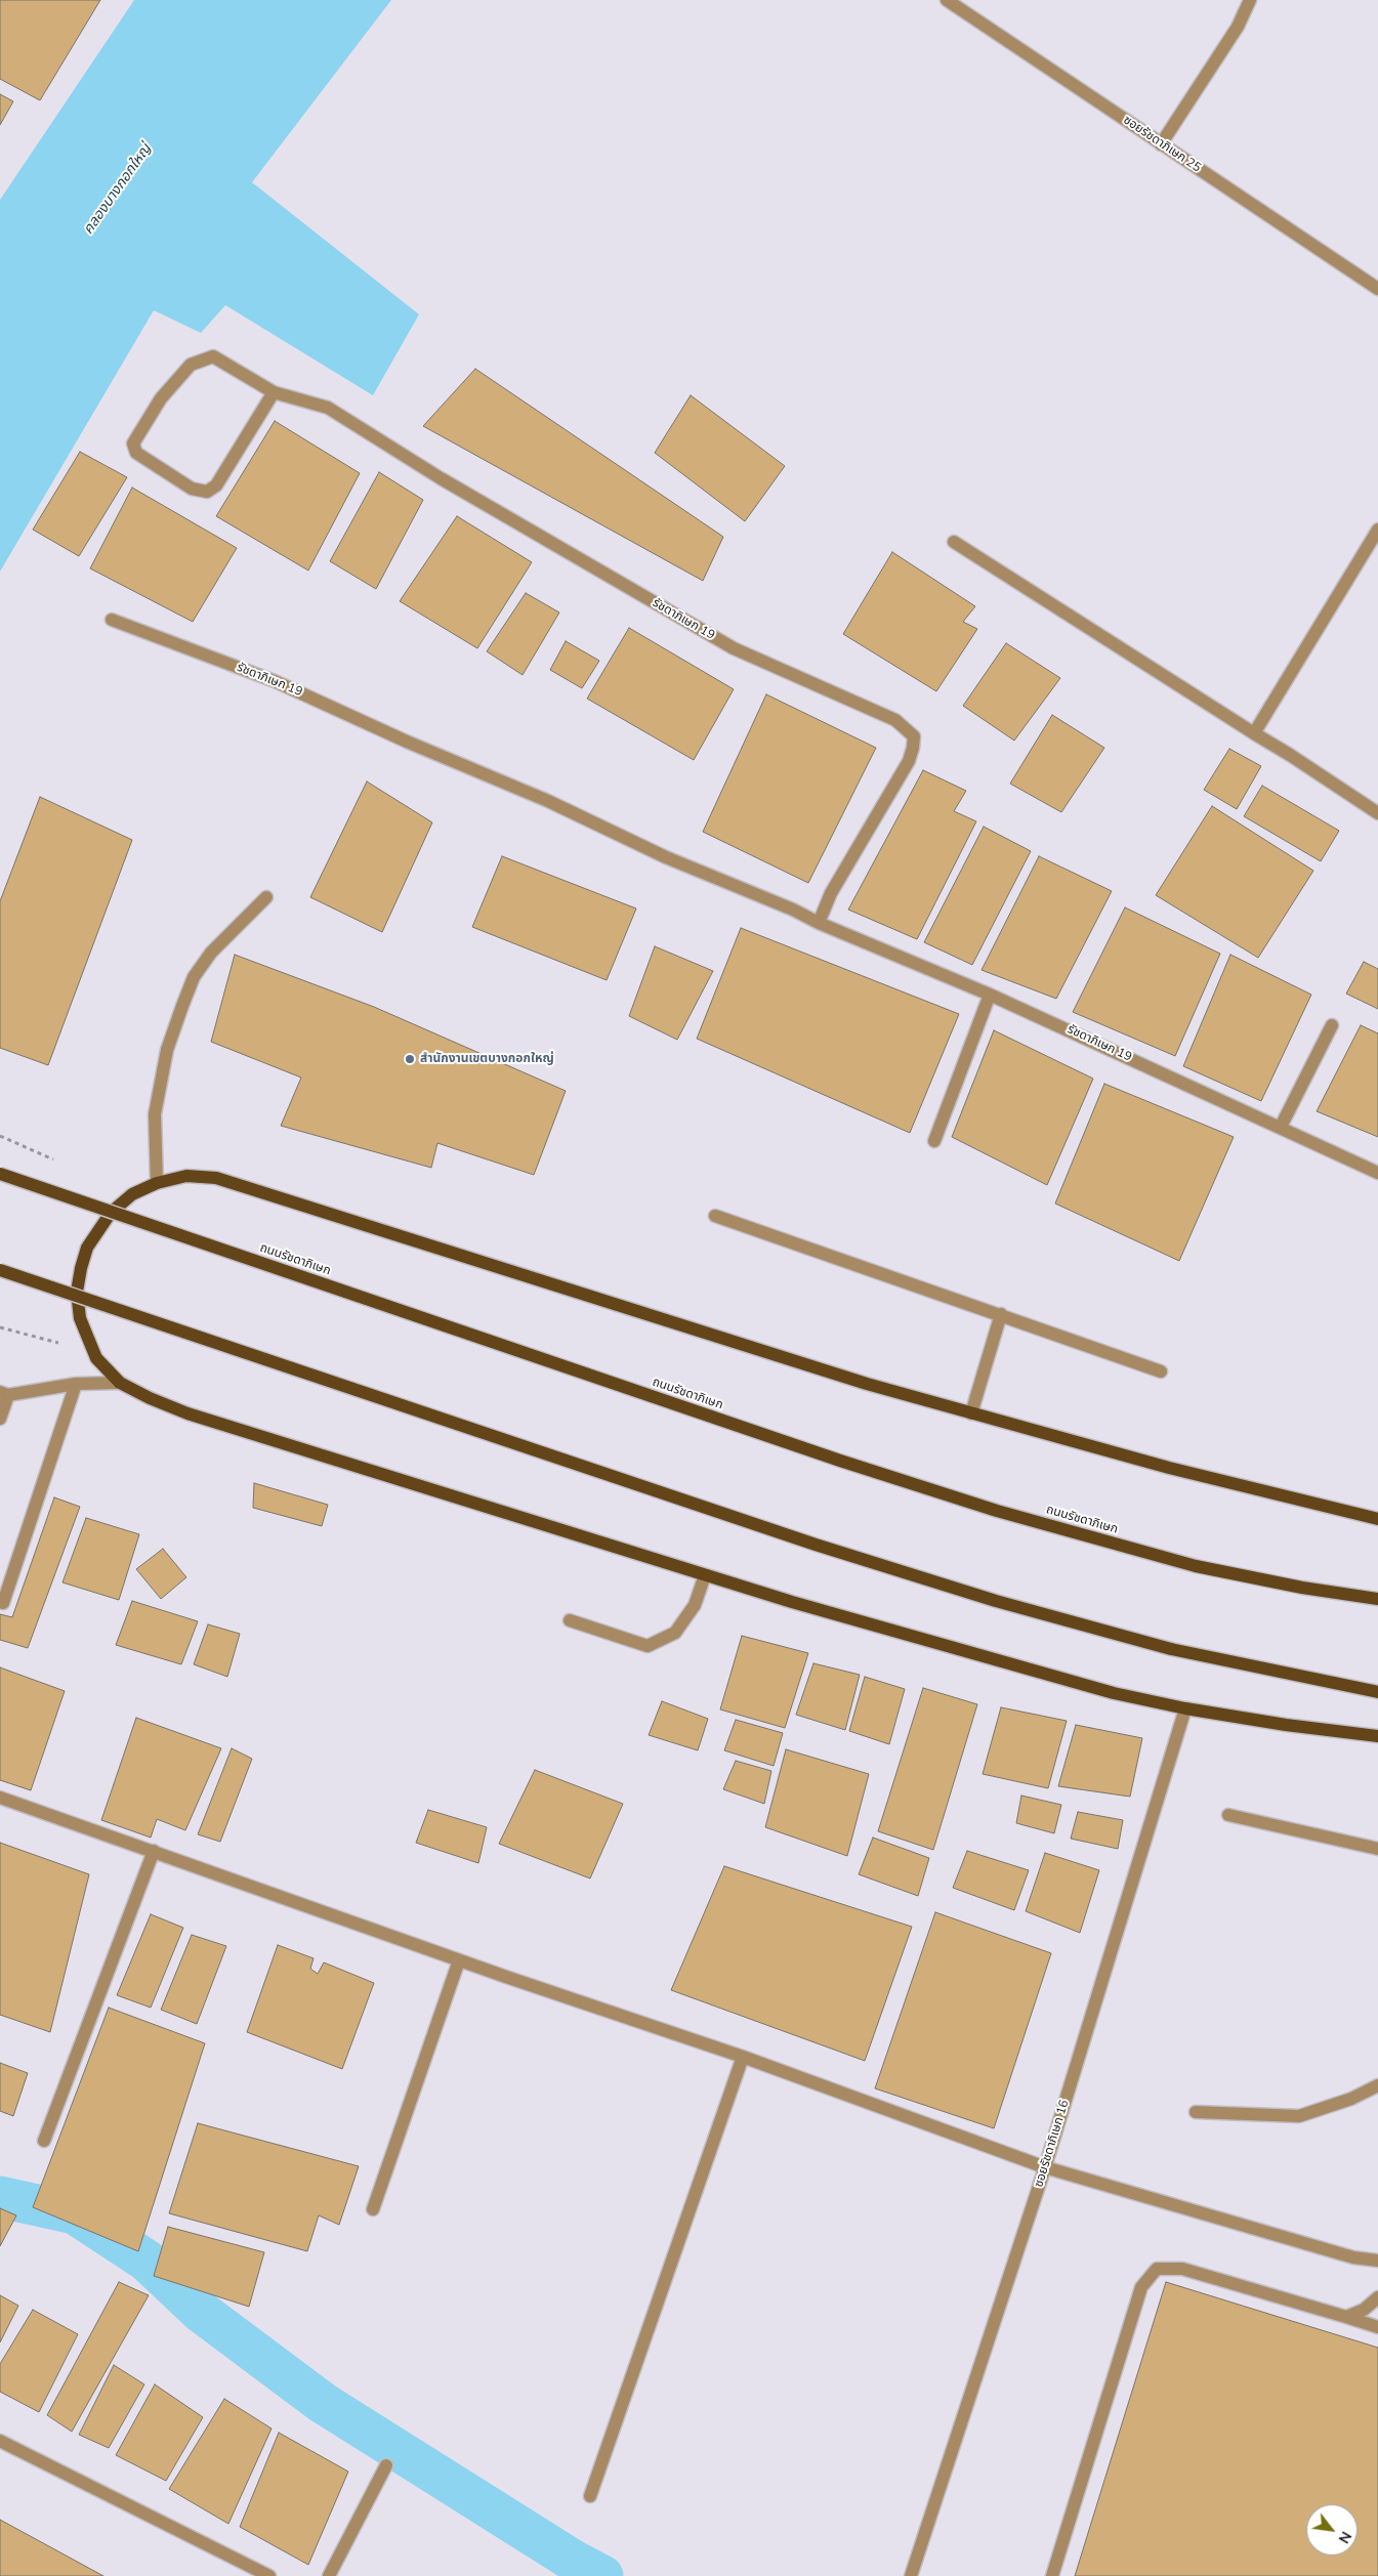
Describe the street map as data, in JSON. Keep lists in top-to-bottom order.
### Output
{
  "streets": {
    "main road": ["ถนนรัชดาภิเษก"],
    "street": ["ซอยรัชดาภิเษก 25", "รัชดาภิเษก 19", "ซอยรัชดาภิเษก 16"]
  },
  "water": ["คลองบางกอกใหญ่"],
  "places": ["สำนักงานเขตบางกอกใหญ่"],
  "north": "bottom right"
}
